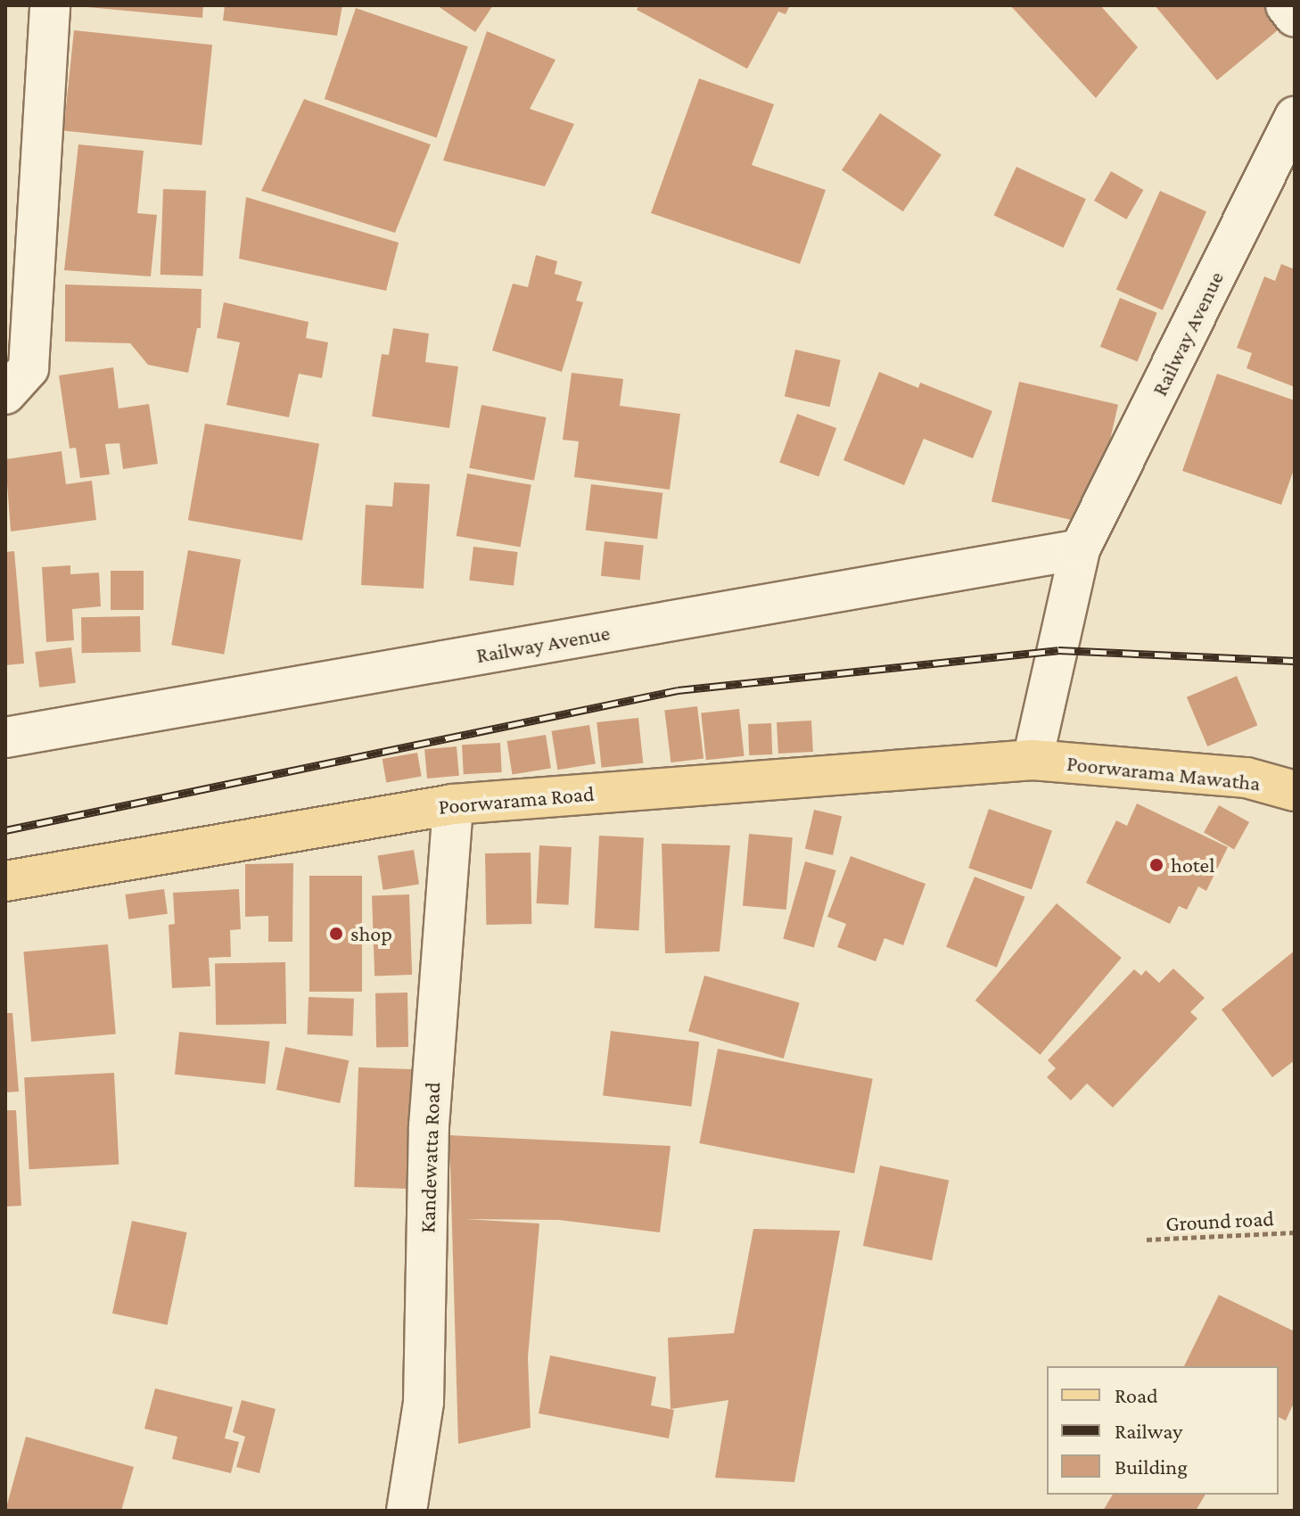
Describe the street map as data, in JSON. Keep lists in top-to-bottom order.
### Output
{
  "streets": {
    "main road": ["Poorwarama Mawatha", "Poorwarama Road"],
    "street": ["Railway Avenue", "Kandewatta Road"],
    "path": ["Ground road"]
  },
  "crossings": [
    ["Railway Avenue", "Poorwarama Mawatha"],
    ["Railway Avenue", "Poorwarama Road"],
    ["Poorwarama Mawatha", "Poorwarama Road"],
    ["Poorwarama Road", "Kandewatta Road"]
  ],
  "places": ["hotel", "shop"],
  "legend": ["Road", "Railway", "Building"]
}
